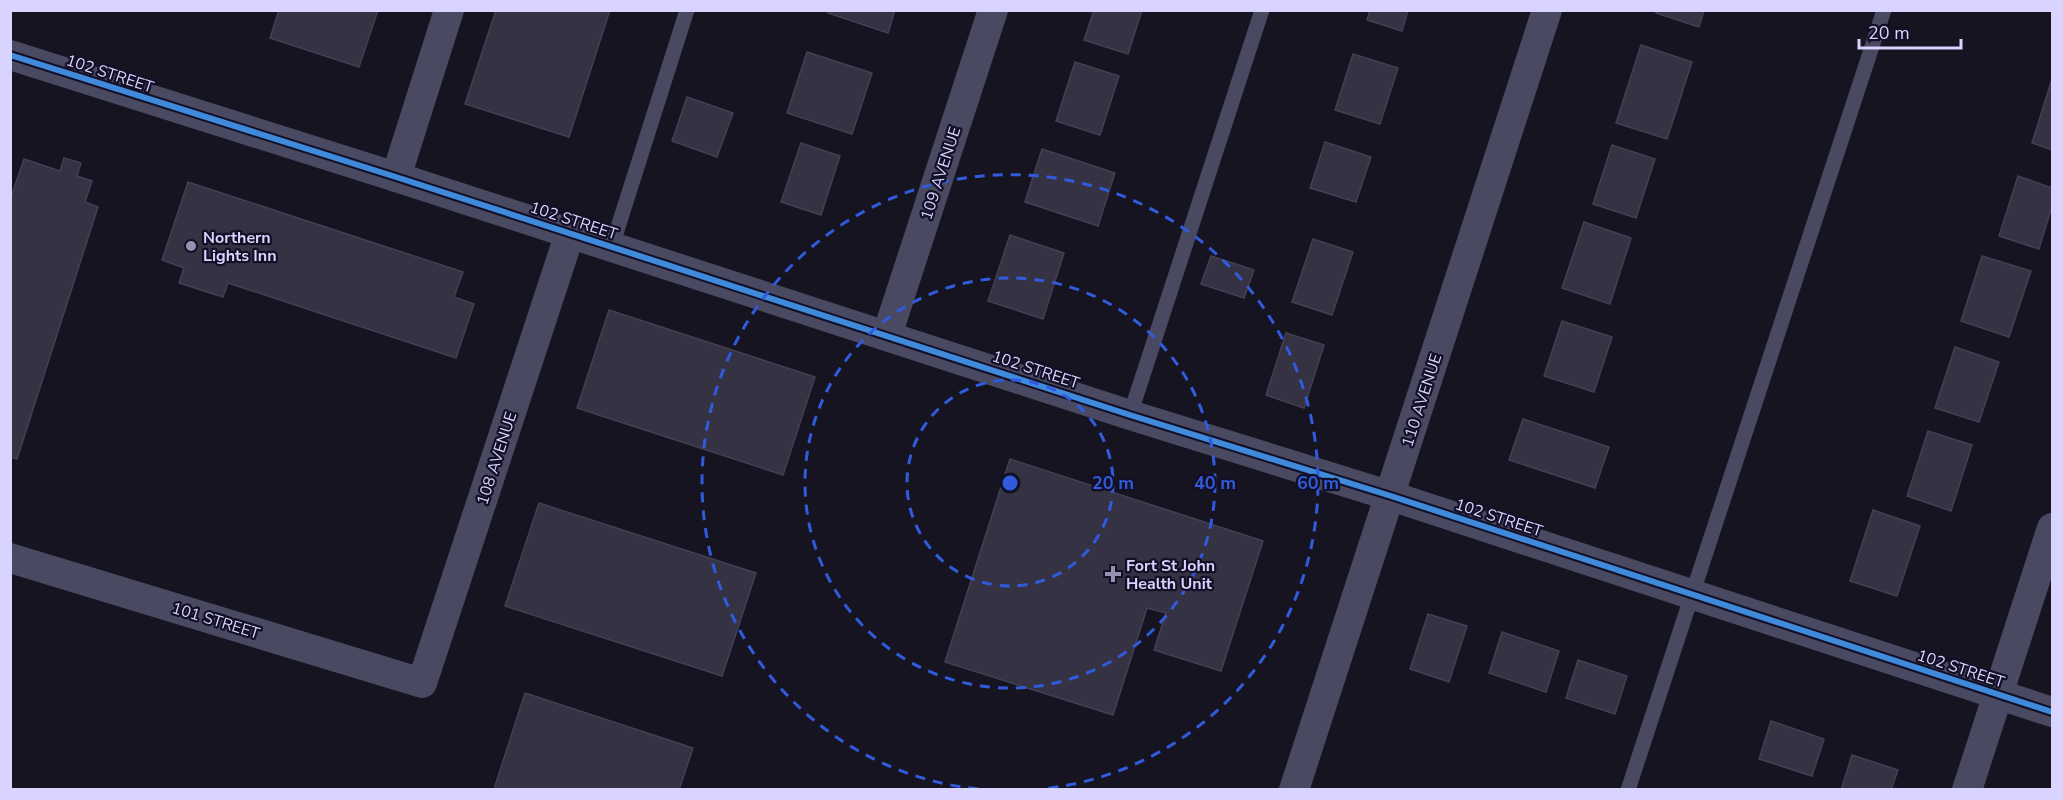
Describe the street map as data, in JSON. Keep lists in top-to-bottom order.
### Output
{
  "streets": {
    "street": [
      "102 STREET",
      "109 AVENUE",
      "110 AVENUE",
      "108 AVENUE",
      "101 STREET"
    ]
  },
  "crossings": [
    ["102 STREET", "109 AVENUE"],
    ["102 STREET", "110 AVENUE"],
    ["102 STREET", "108 AVENUE"],
    ["108 AVENUE", "101 STREET"]
  ],
  "places": {
    "other": ["Northern Lights Inn"],
    "health": ["Fort St John Health Unit"]
  },
  "scale_bar": "20 m",
  "rings": ["20 m", "40 m", "60 m"]
}
